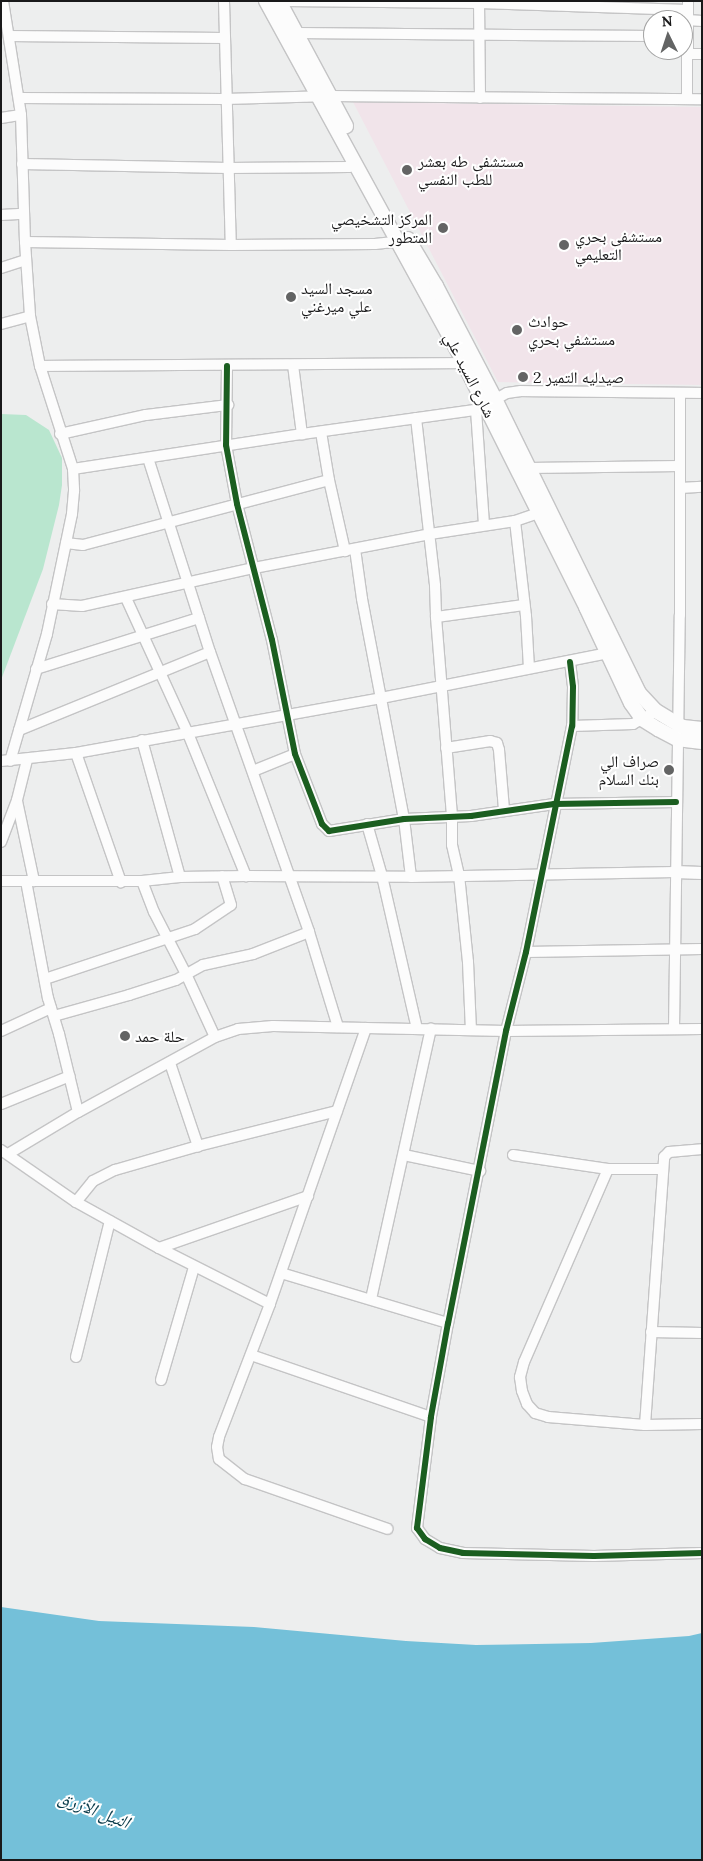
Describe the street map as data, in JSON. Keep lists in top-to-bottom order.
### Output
{
  "streets": {
    "main road": ["شارع السيد علي"]
  },
  "water": ["النيل الأزرق"],
  "places": [
    "مستشفى طه بعشر للطب النفسي",
    "المركز التشخيصي المتطور",
    "مستشفى بحري التعليمي",
    "مسجد السيد علي ميرغني",
    "حوادث مستشفي بحري",
    "صيدليه التمير 2",
    "صراف الي بنك السلام",
    "حلة حمد"
  ],
  "north": "top"
}
